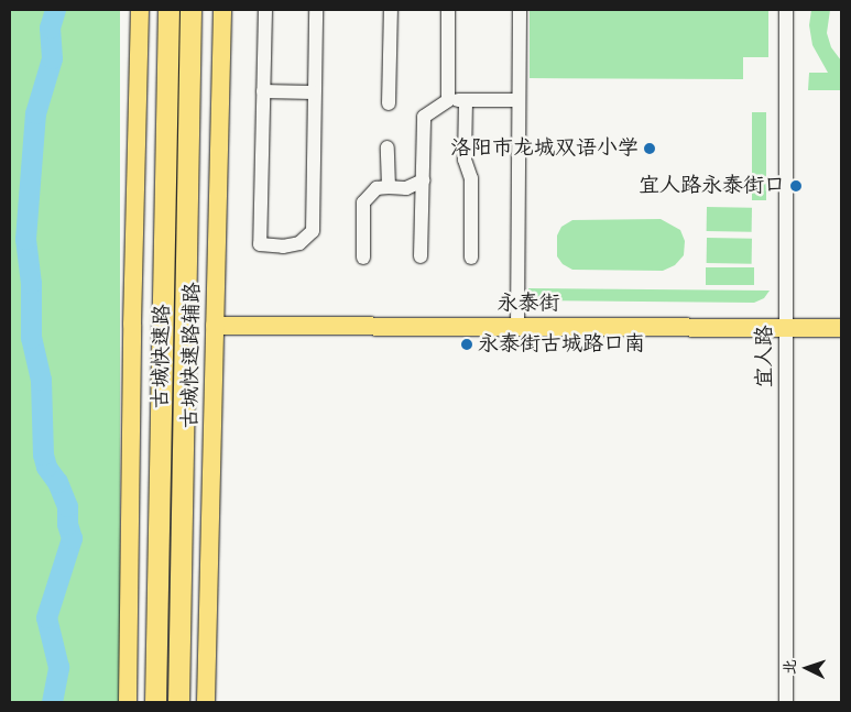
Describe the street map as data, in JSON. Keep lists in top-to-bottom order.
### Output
{
  "streets": {
    "highway": ["古城快速路"],
    "main road": ["永泰街", "古城快速路辅路"],
    "street": ["宜人路"]
  },
  "crossings": [
    ["永泰街", "古城快速路辅路"],
    ["永泰街", "宜人路"]
  ],
  "places": ["洛阳市龙城双语小学", "宜人路永泰街口", "永泰街古城路口南"],
  "north": "left"
}
